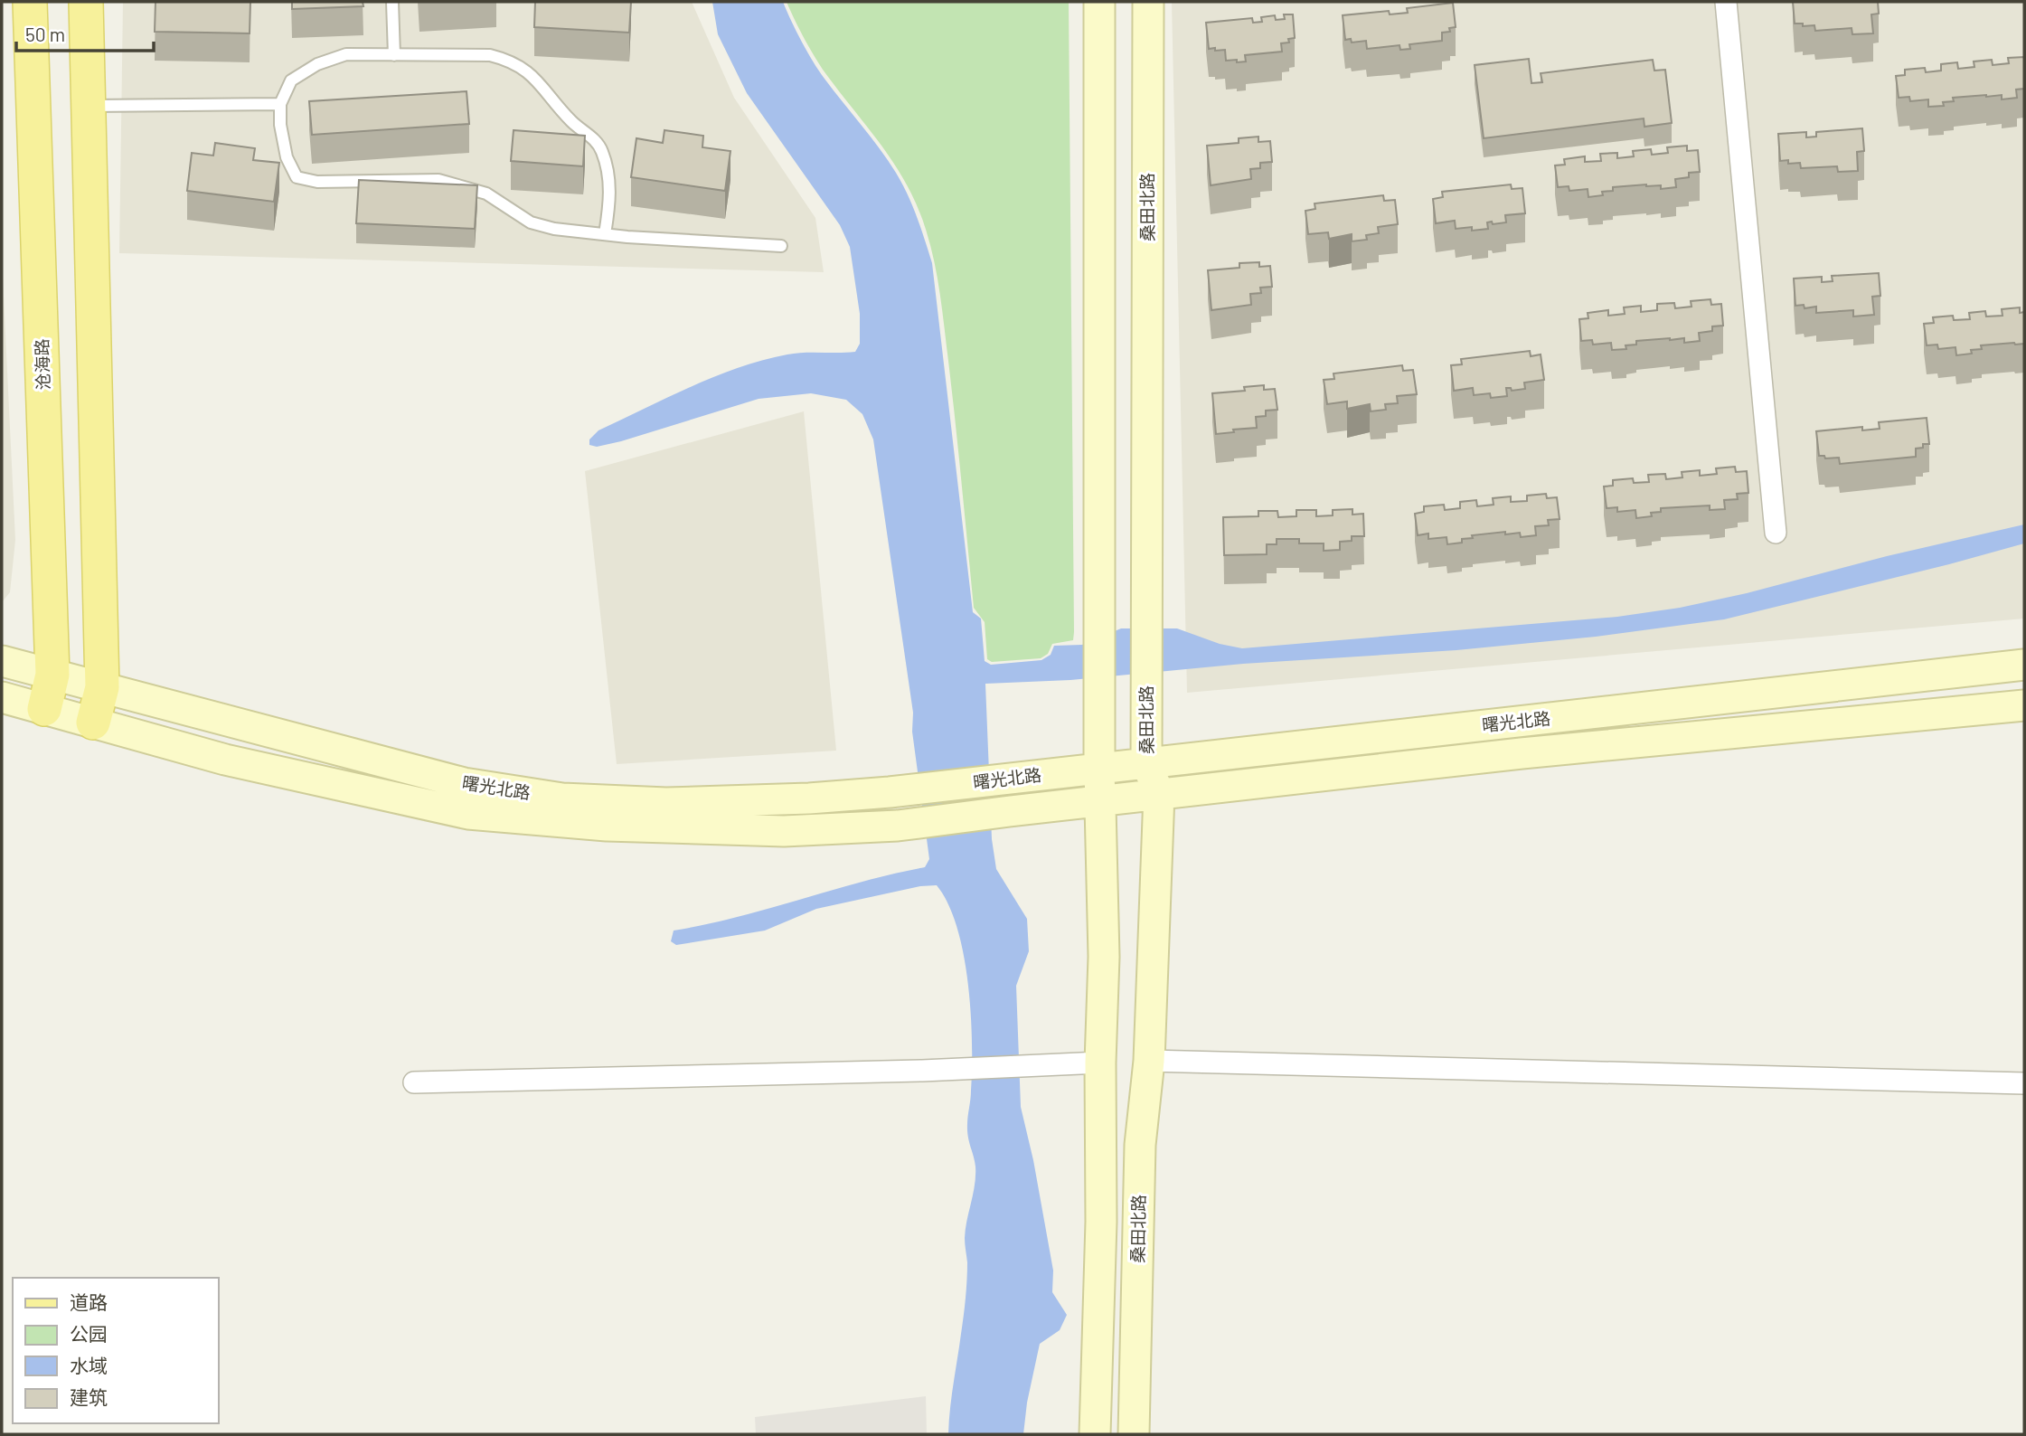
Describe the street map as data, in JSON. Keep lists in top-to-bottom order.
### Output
{
  "streets": {
    "main road": ["桑田北路", "沧海路", "曙光北路"]
  },
  "crossings": [
    ["桑田北路", "曙光北路"],
    ["沧海路", "曙光北路"]
  ],
  "legend": [
    "道路",
    "公园",
    "水域",
    "建筑"
  ],
  "scale_bar": "50 m"
}
